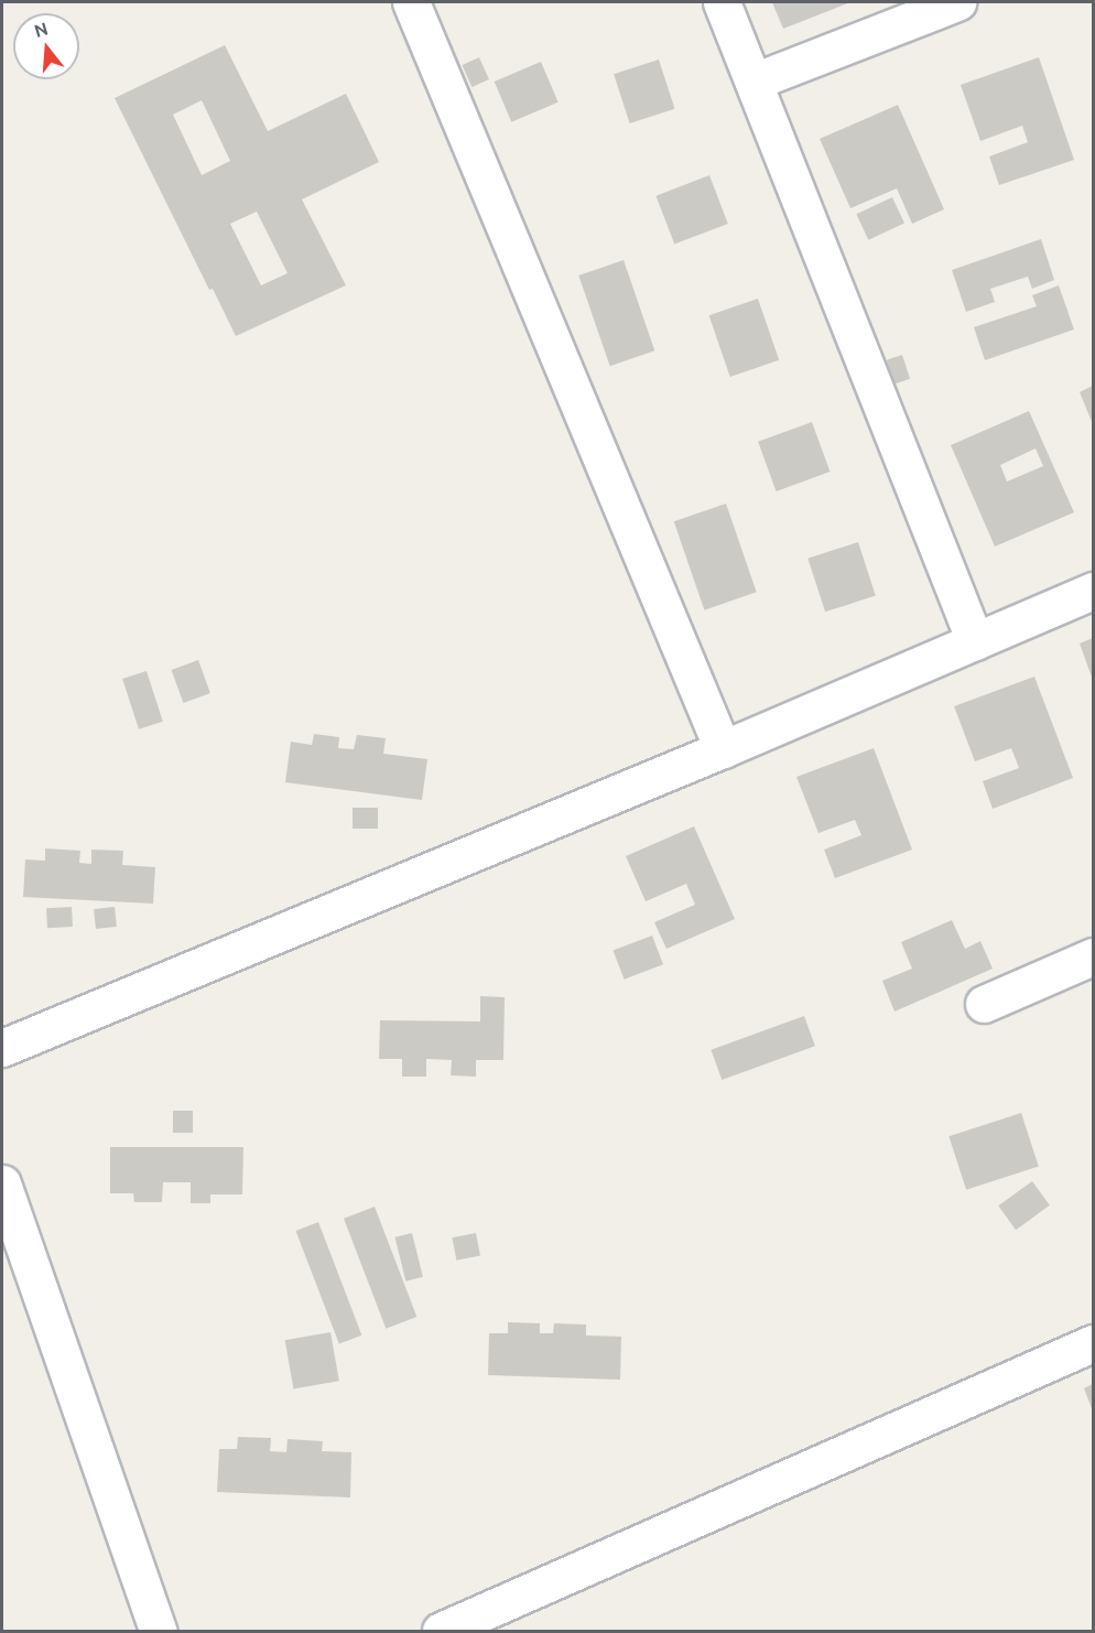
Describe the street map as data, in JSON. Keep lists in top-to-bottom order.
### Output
{
  "north": "top"
}
